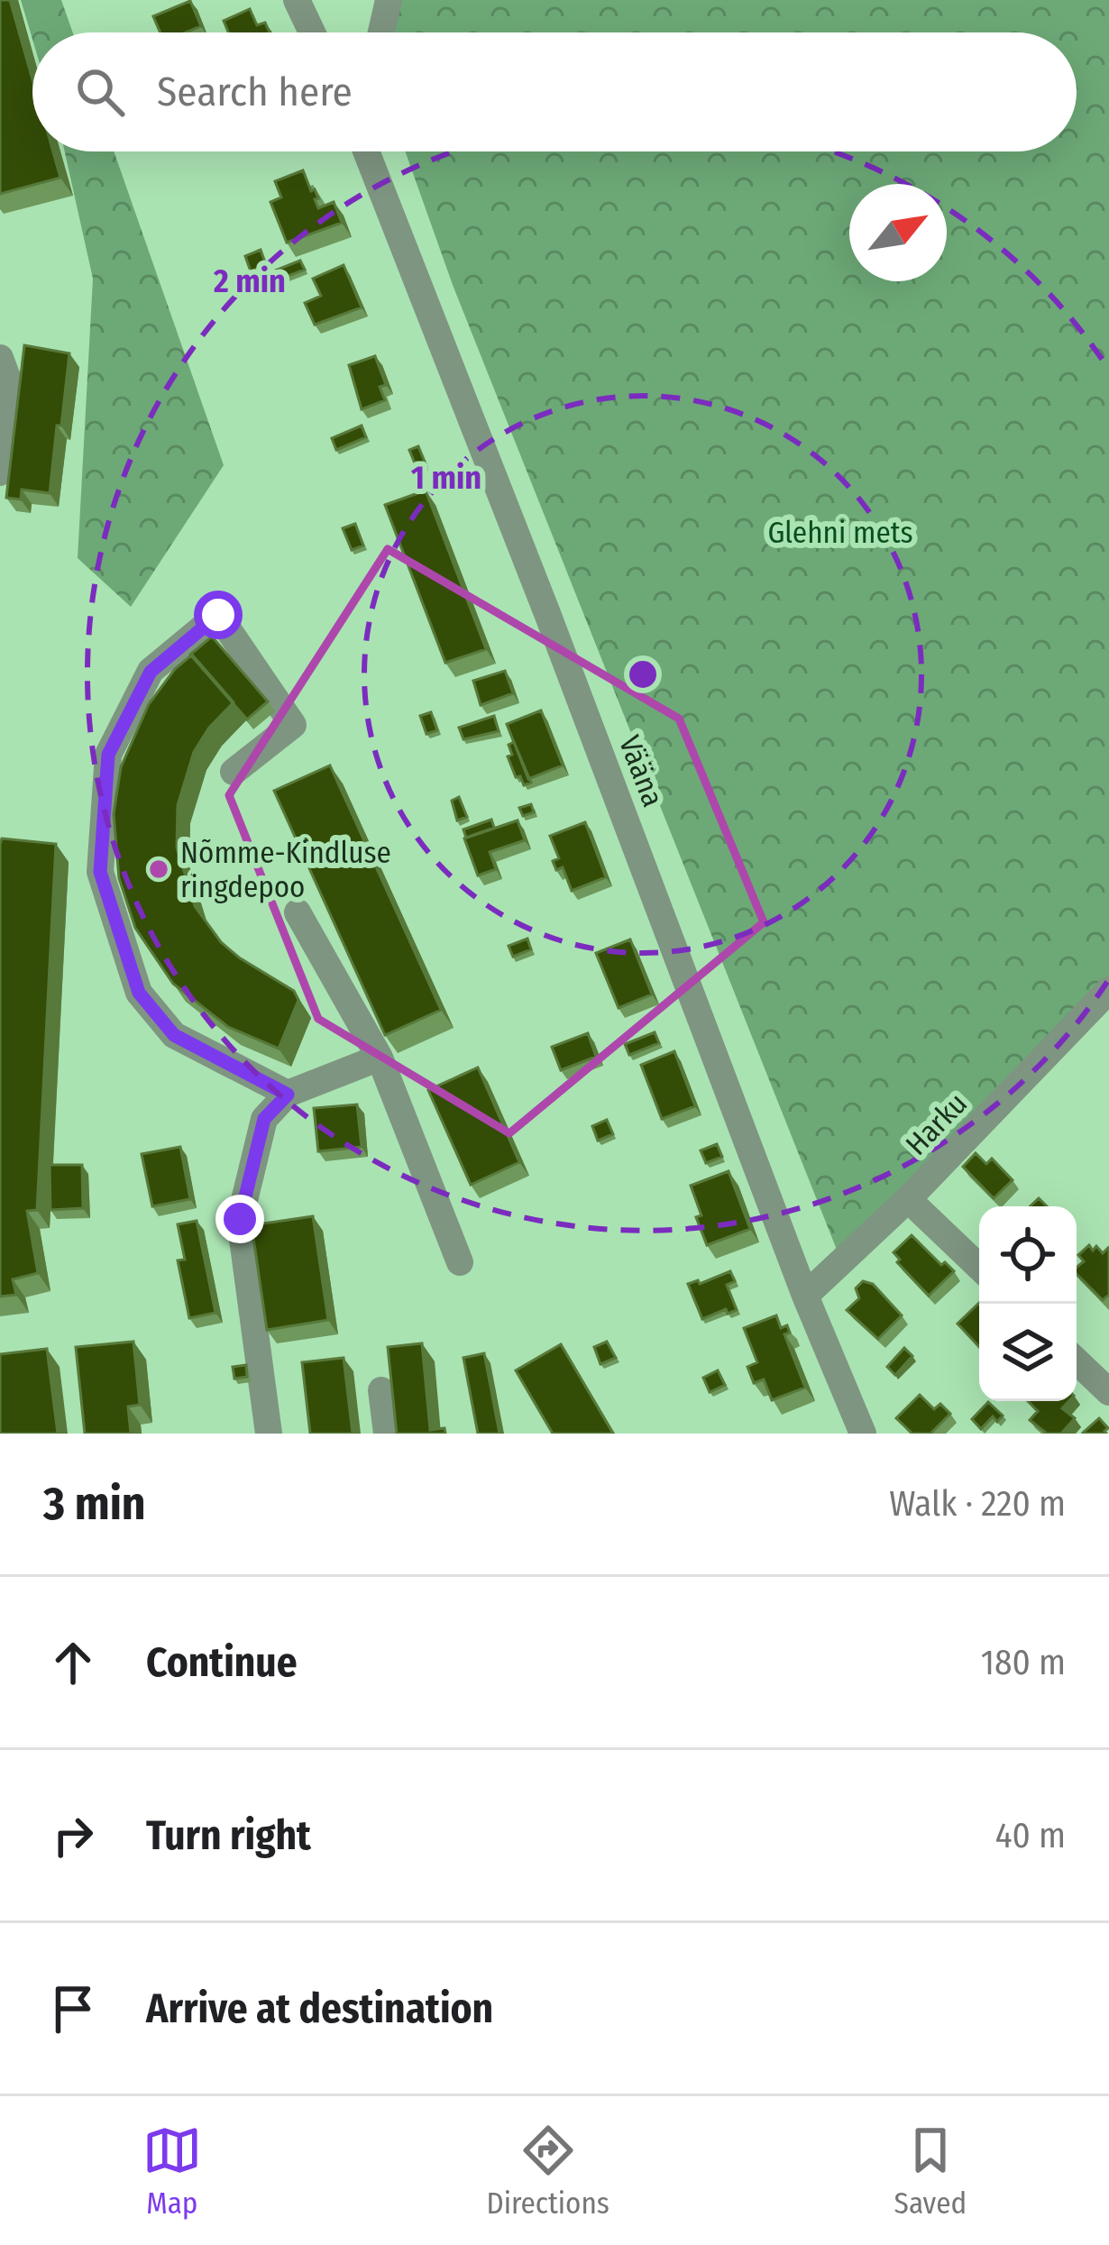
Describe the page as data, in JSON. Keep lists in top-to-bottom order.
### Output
{
  "streets": {
    "street": ["Vääna", "Harku"]
  },
  "crossings": [
    ["Vääna", "Harku"]
  ],
  "parks": ["Glehni mets"],
  "places": ["Nõmme-Kindluse ringdepoo"],
  "north": "top right",
  "page": {
    "search": "Search here",
    "heading": ["3 min", "Walk · 220 m"],
    "list": [
      ["Continue", "180 m"],
      ["Turn right", "40 m"],
      "Arrive at destination"
    ],
    "nav": ["Map", "Directions", "Saved"]
  },
  "rings": ["2 min", "1 min"]
}
